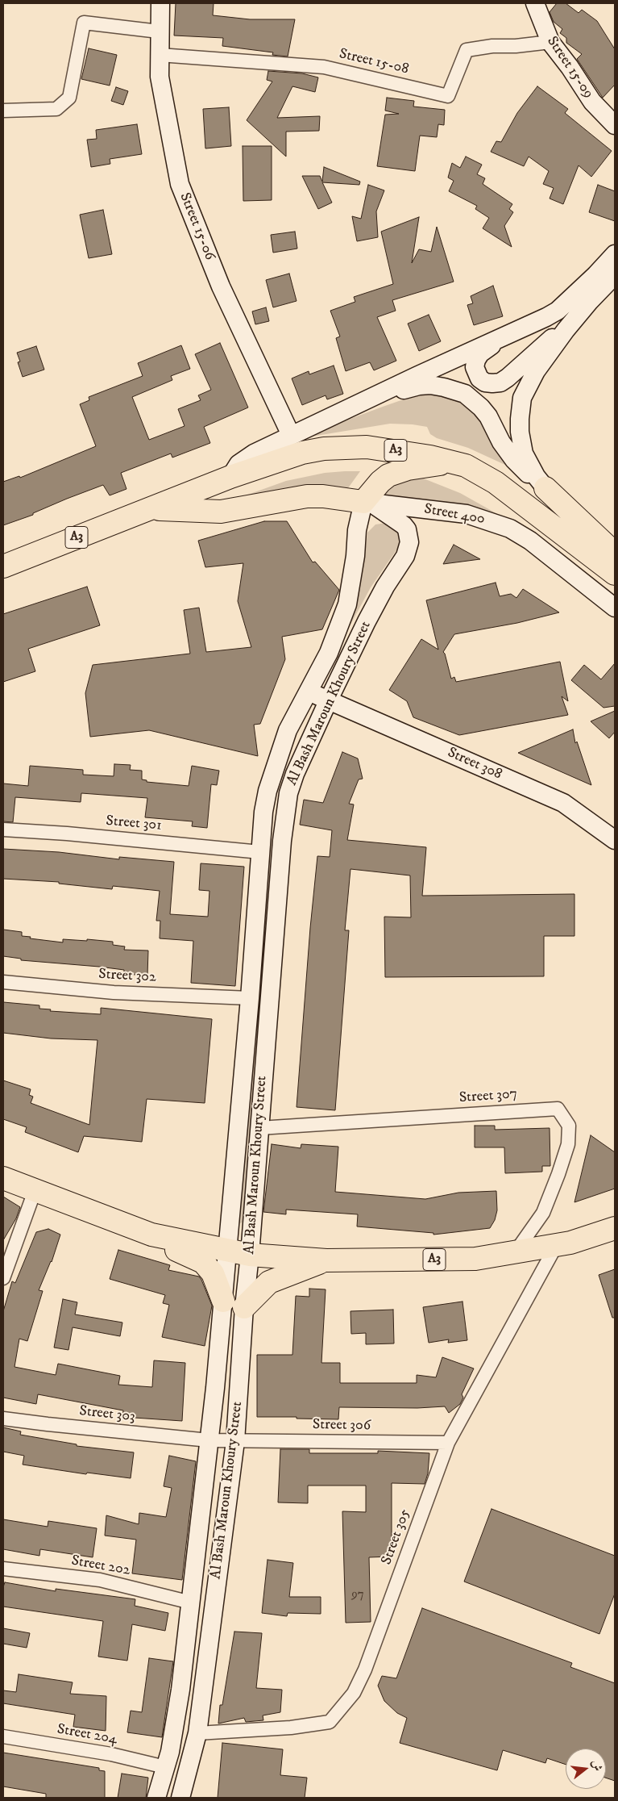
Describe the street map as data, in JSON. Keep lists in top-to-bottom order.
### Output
{
  "streets": {
    "highway": ["A3"],
    "main road": [
      "Street 15-09",
      "Street 15-06",
      "Street 400",
      "Al Bash Maroun Khoury Street",
      "Street 308"
    ],
    "street": [
      "Street 15-08",
      "Street 301",
      "Street 302",
      "Street 307",
      "Street 303",
      "Street 306",
      "Street 305",
      "Street 202",
      "Street 204"
    ]
  },
  "crossings": [
    ["Street 15-08", "Street 15-09"],
    ["Street 15-08", "Street 15-06"],
    ["A3", "Al Bash Maroun Khoury Street"],
    ["A3", "Street 307"],
    ["A3", "Street 305"],
    ["Street 400", "Al Bash Maroun Khoury Street"],
    ["Al Bash Maroun Khoury Street", "Street 308"],
    ["Al Bash Maroun Khoury Street", "Street 301"],
    ["Al Bash Maroun Khoury Street", "Street 302"],
    ["Al Bash Maroun Khoury Street", "Street 307"],
    ["Al Bash Maroun Khoury Street", "Street 303"],
    ["Al Bash Maroun Khoury Street", "Street 306"],
    ["Al Bash Maroun Khoury Street", "Street 305"],
    ["Al Bash Maroun Khoury Street", "Street 202"],
    ["Al Bash Maroun Khoury Street", "Street 204"],
    ["Street 303", "Street 306"],
    ["Street 306", "Street 305"]
  ],
  "house_numbers": ["97"],
  "north": "right"
}
